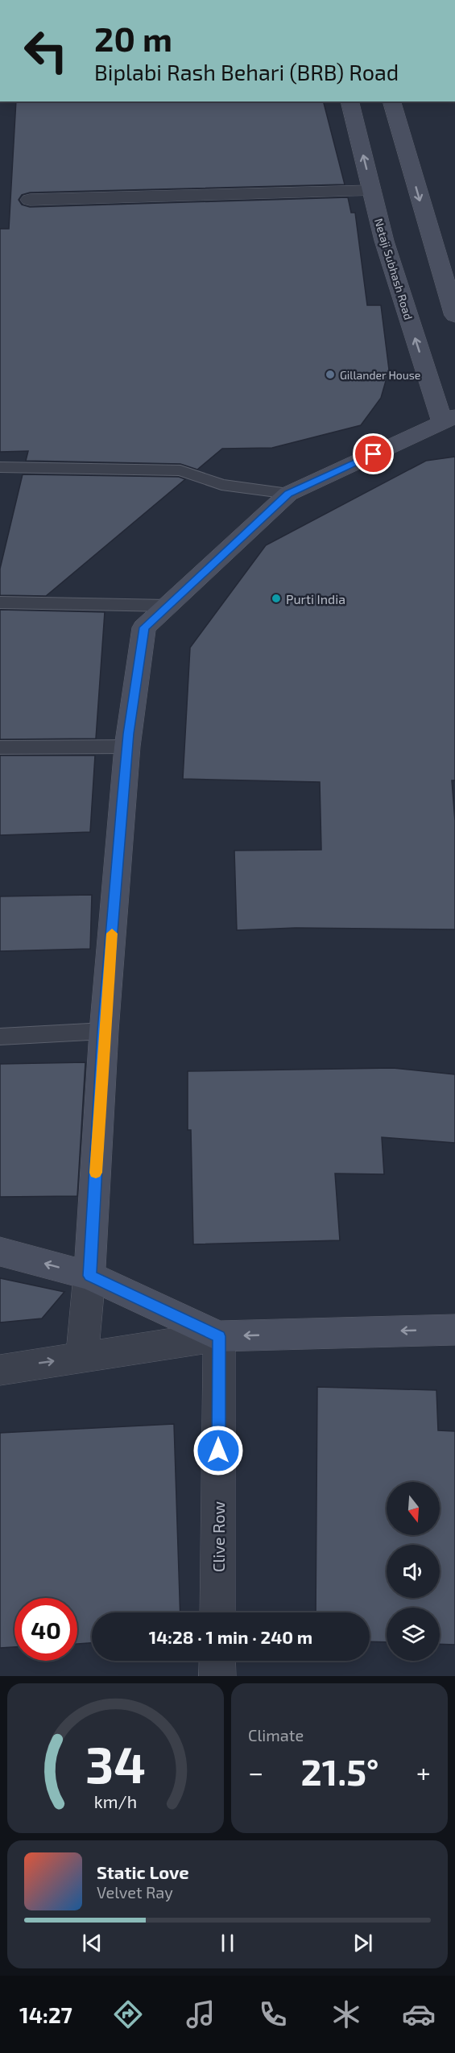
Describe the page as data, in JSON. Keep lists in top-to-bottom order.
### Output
{
  "streets": {
    "main road": ["Netaji Subhash Road"],
    "street": ["Clive Row"]
  },
  "places": ["Gillander House", "Purti India"],
  "north": "bottom",
  "page": {
    "turn": ["20 m", "Biplabi Rash Behari (BRB) Road"],
    "limit": "40",
    "trip": "14:28 · 1 min · 240 m",
    "tile": "Climate",
    "heat": ["−", "21.5°", "+"],
    "song": ["Static Love", "Velvet Ray"],
    "tabs": "14:27",
    "gauge": ["34", "km/h"]
  }
}
